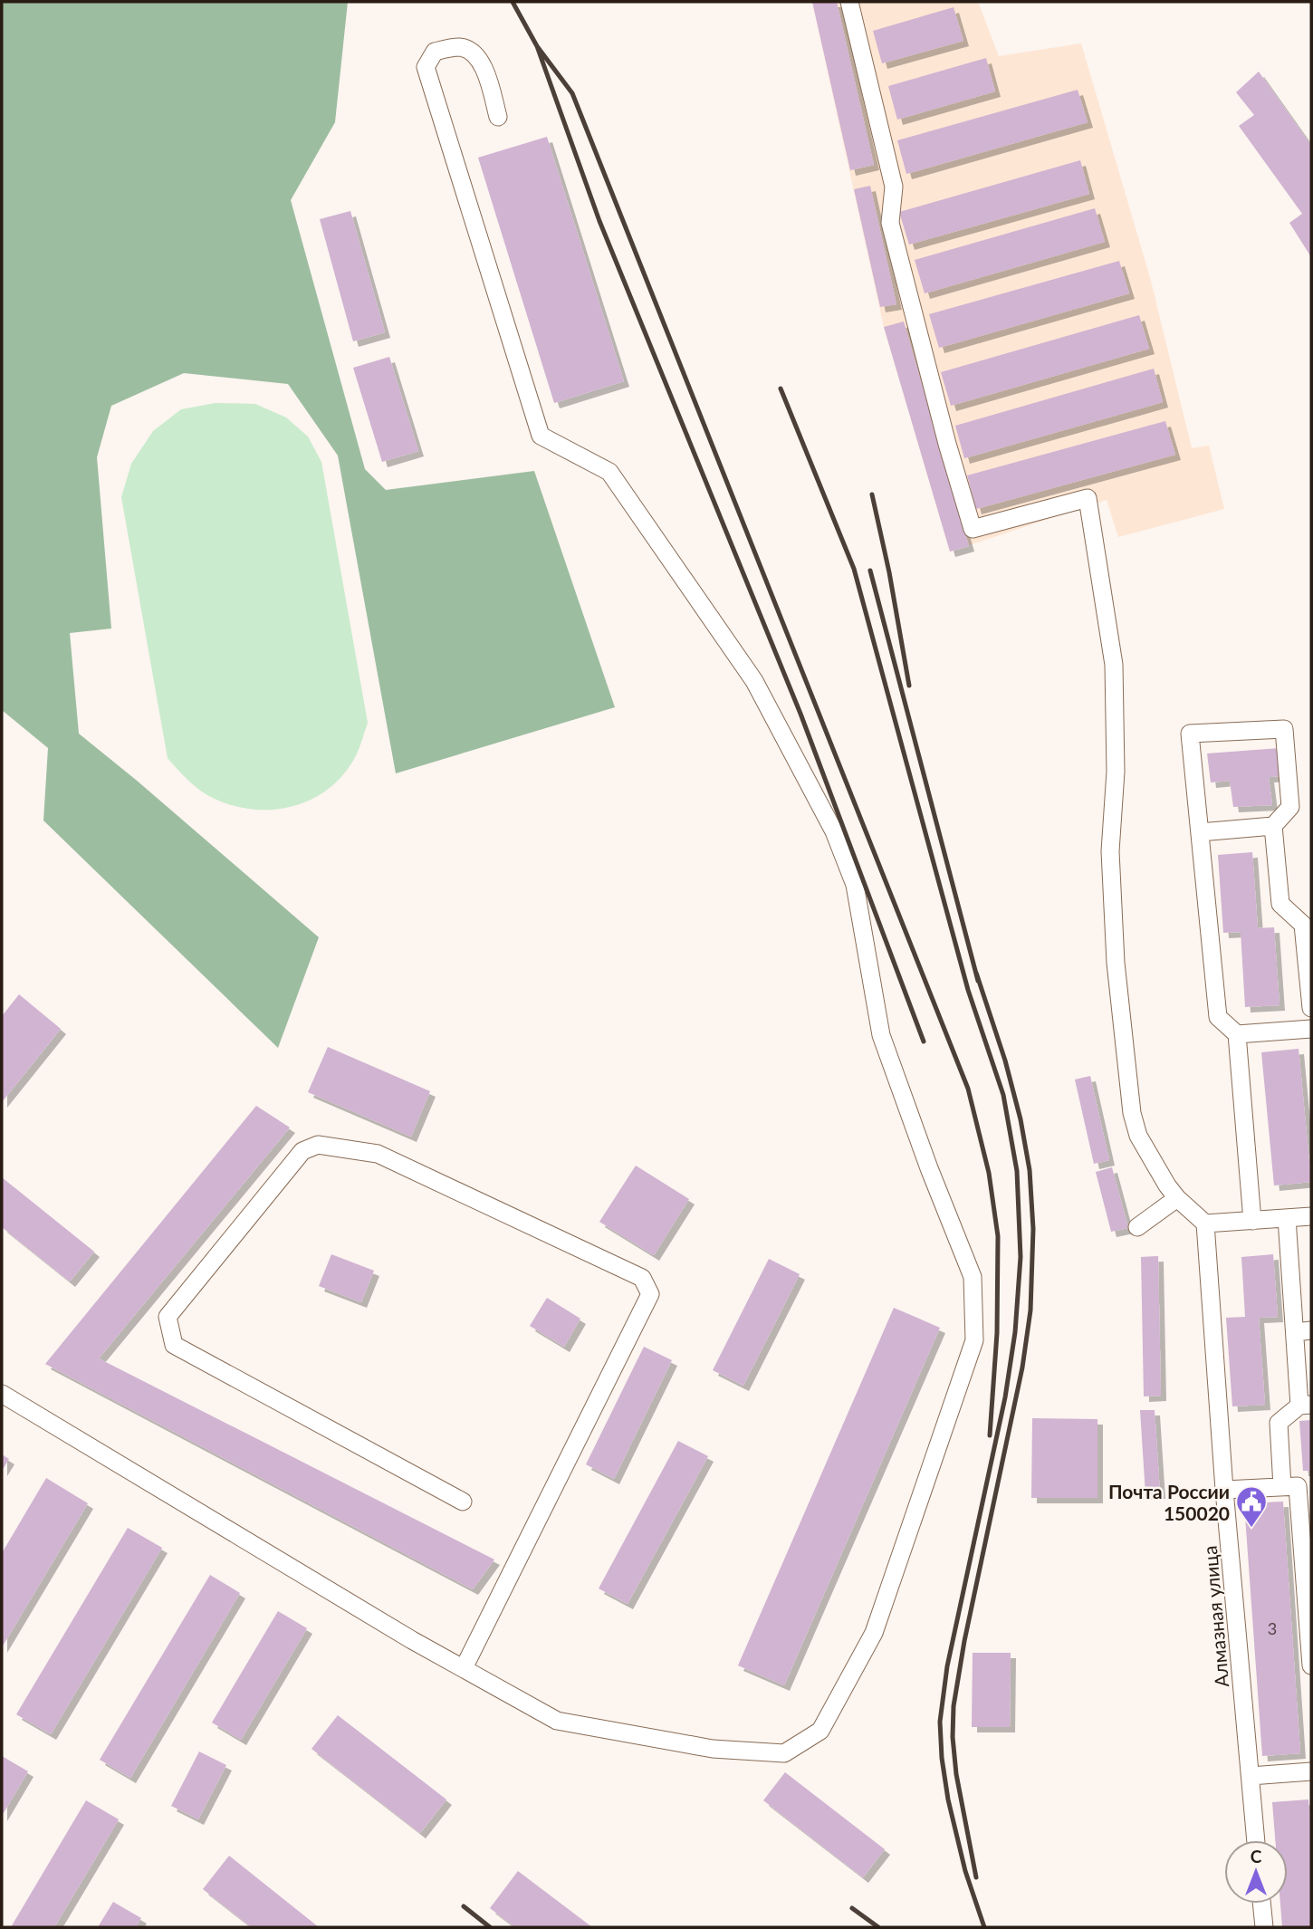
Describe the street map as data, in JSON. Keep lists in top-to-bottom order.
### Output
{
  "streets": {
    "street": ["Алмазная улица"]
  },
  "places": {
    "public building": ["Почта России 150020"]
  },
  "house_numbers": ["3"],
  "north": "top"
}
